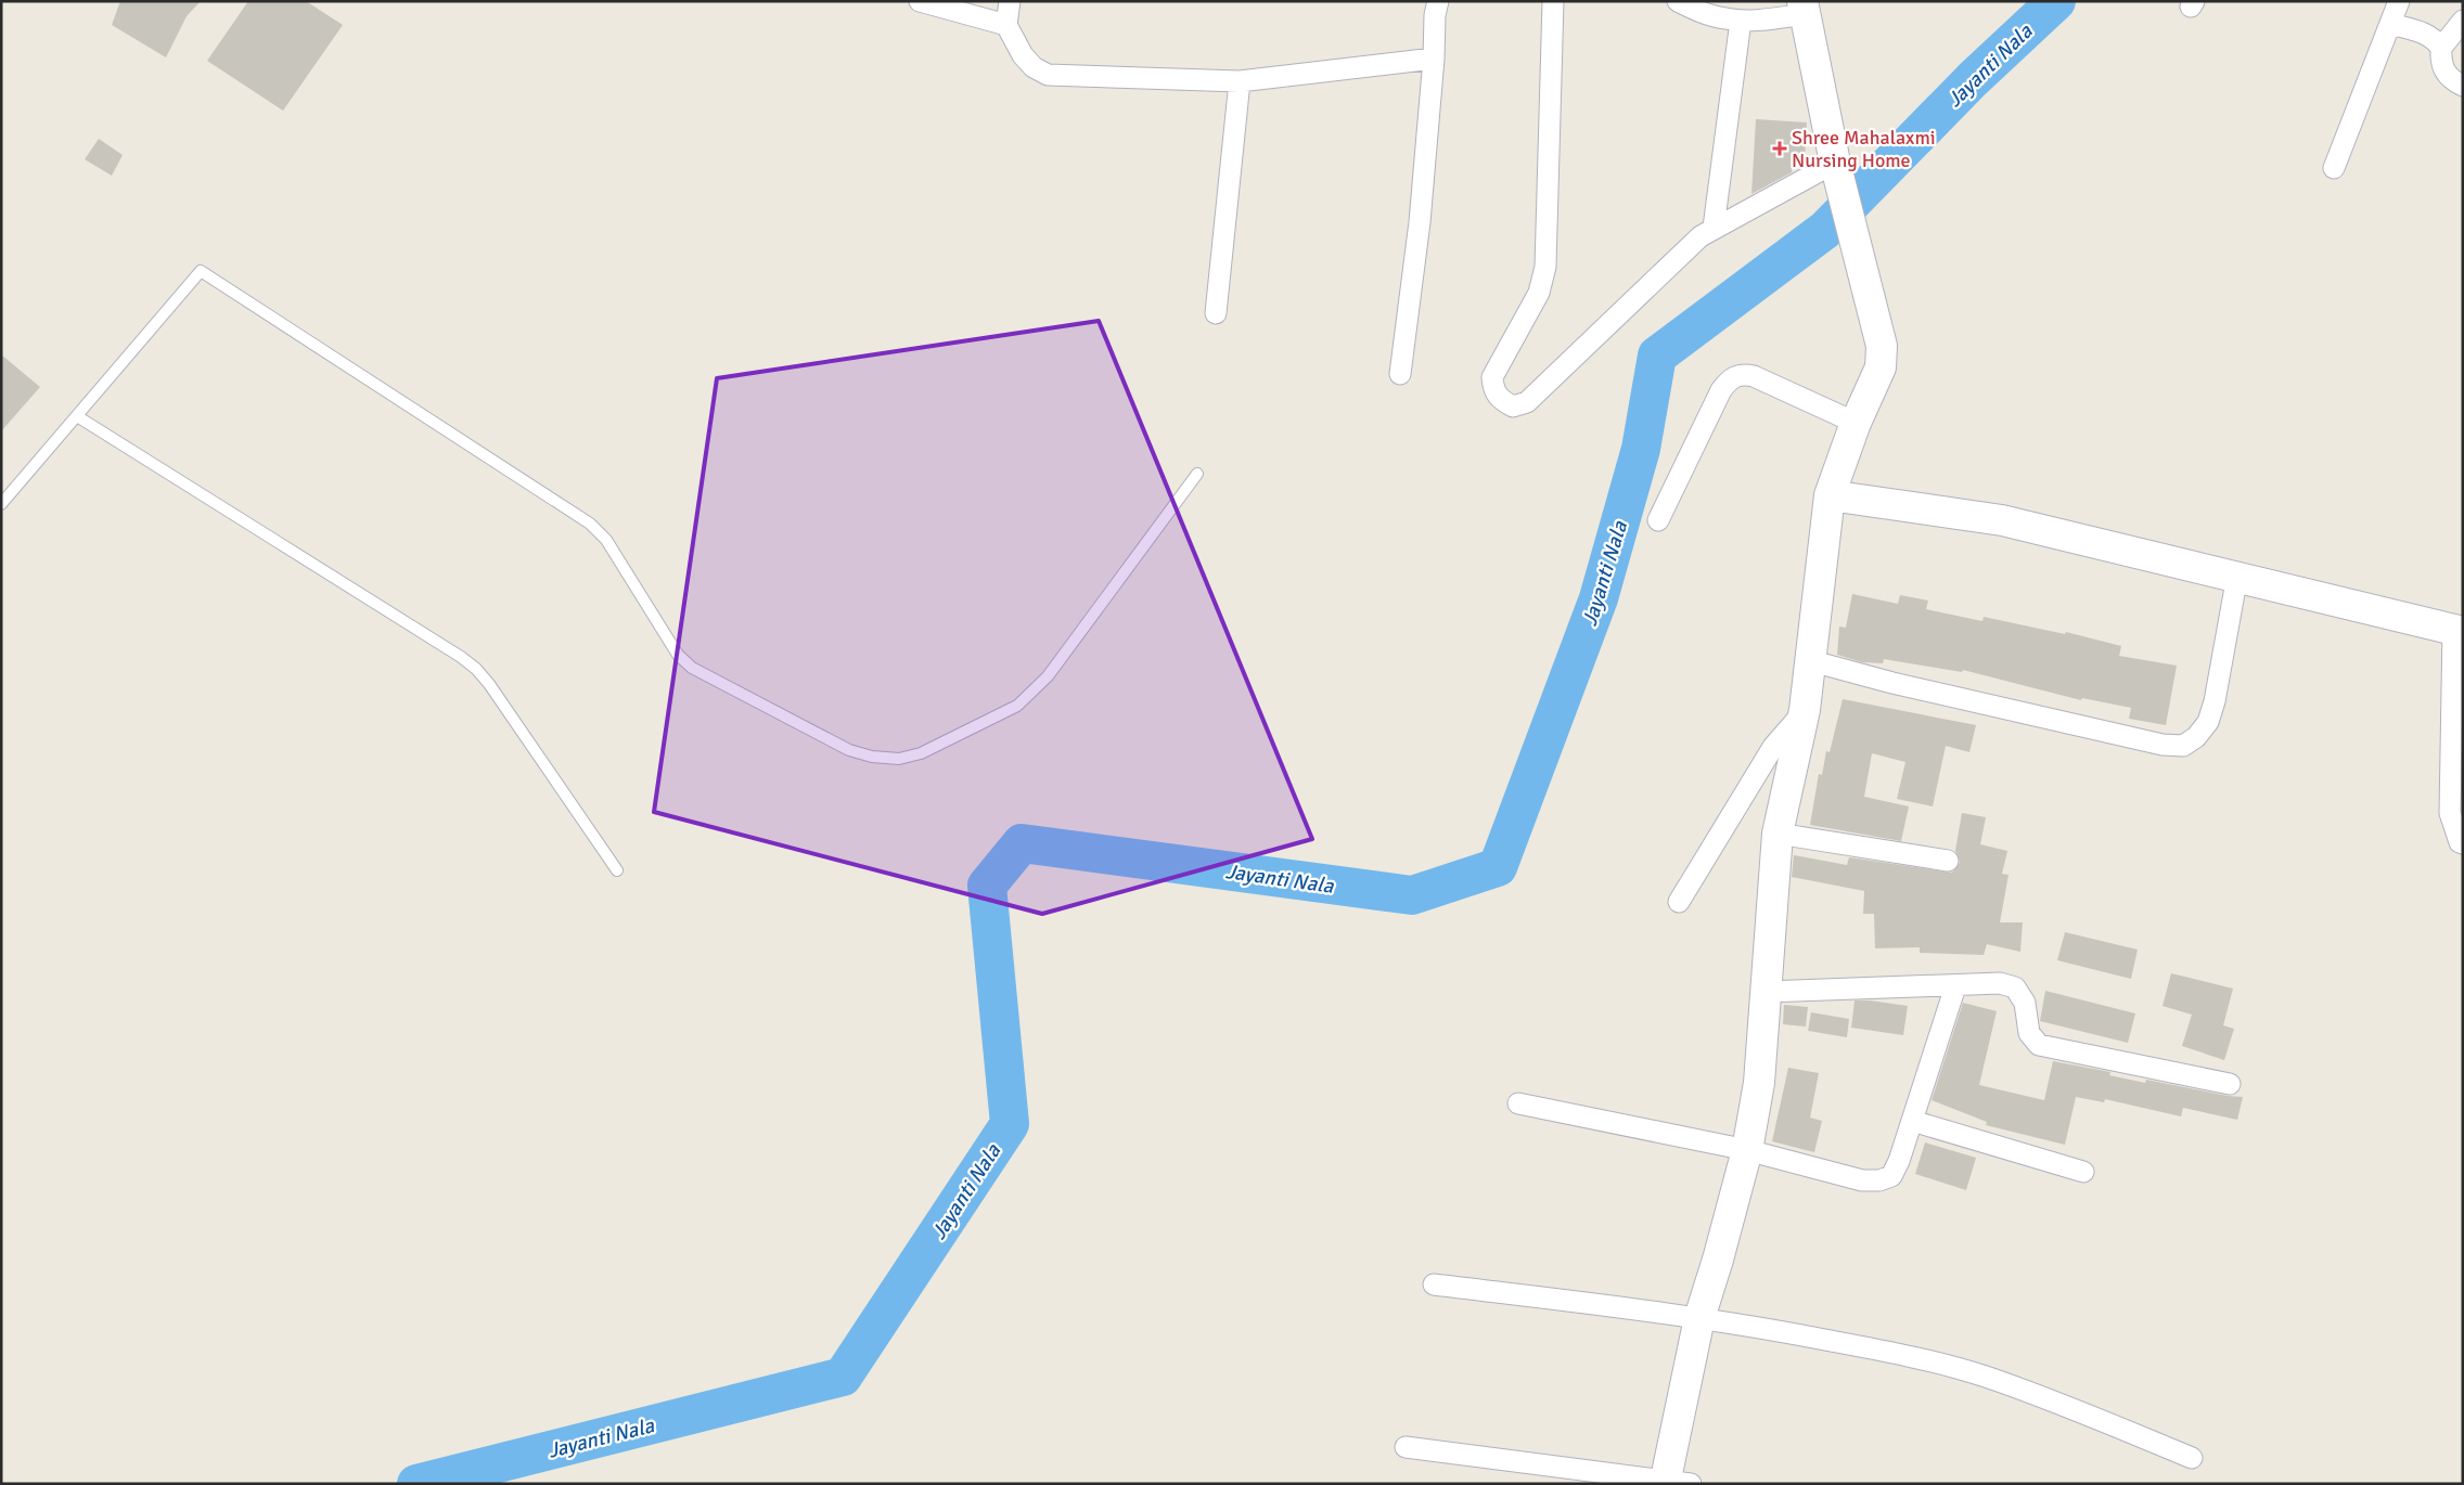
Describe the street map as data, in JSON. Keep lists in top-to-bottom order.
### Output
{
  "water": ["Jayanti Nala"],
  "places": {
    "health": ["Shree Mahalaxmi Nursing Home"]
  }
}
